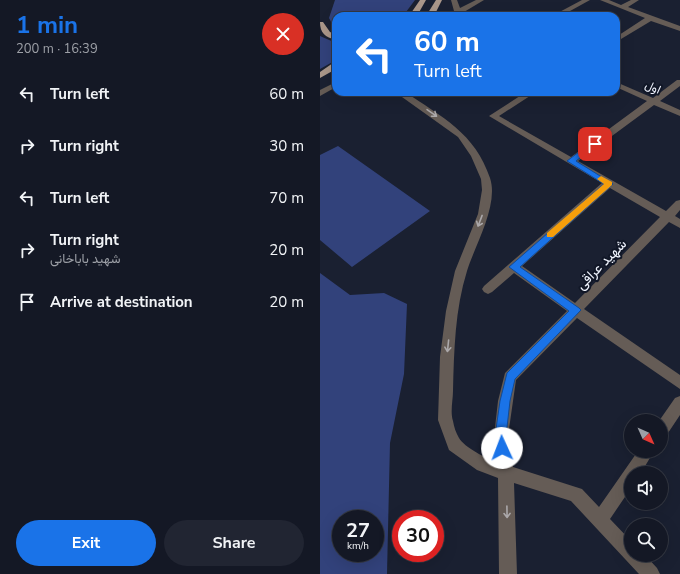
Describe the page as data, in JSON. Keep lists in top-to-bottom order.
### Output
{
  "streets": {
    "street": ["اول", "شهید عراقی"]
  },
  "north": "bottom right",
  "page": {
    "heading": ["1 min", "200 m · 16:39"],
    "turn": ["60 m", "Turn left"],
    "list": [
      {
        "name": "Turn left",
        "value": "60 m"
      },
      {
        "name": "Turn right",
        "value": "30 m"
      },
      {
        "name": "Turn left",
        "value": "70 m"
      },
      {
        "name": "Turn right",
        "note": "شهید باباخانی",
        "value": "20 m"
      },
      {
        "name": "Arrive at destination",
        "value": "20 m"
      }
    ],
    "speed": "27 km/h",
    "limit": "30",
    "buttons": ["Exit", "Share"]
  }
}
